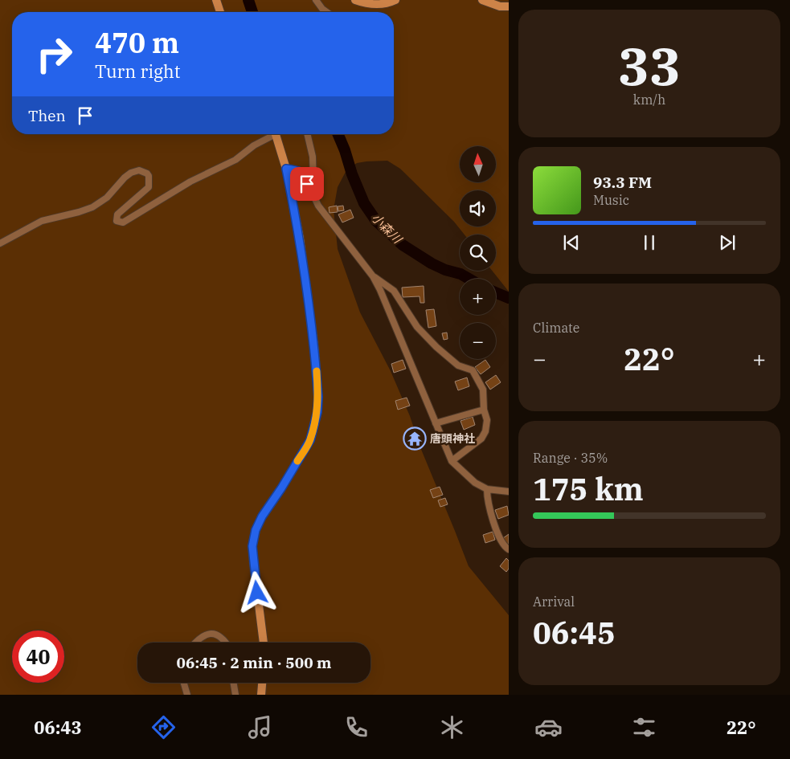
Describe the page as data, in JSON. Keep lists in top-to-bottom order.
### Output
{
  "water": ["小森川"],
  "places": {
    "temple": ["唐頭神社"]
  },
  "north": "top",
  "page": {
    "tile": [
      ["33", "km/h"],
      "Climate",
      ["Range · 35%", "175 km"],
      ["Arrival", "06:45"]
    ],
    "turn": ["470 m", "Turn right"],
    "then": "Then",
    "map_buttons": ["+", "−"],
    "song": ["93.3 FM", "Music"],
    "heat": ["−", "22°", "+"],
    "limit": "40",
    "trip": "06:45 · 2 min · 500 m",
    "tabs": ["06:43", "22°"]
  }
}
